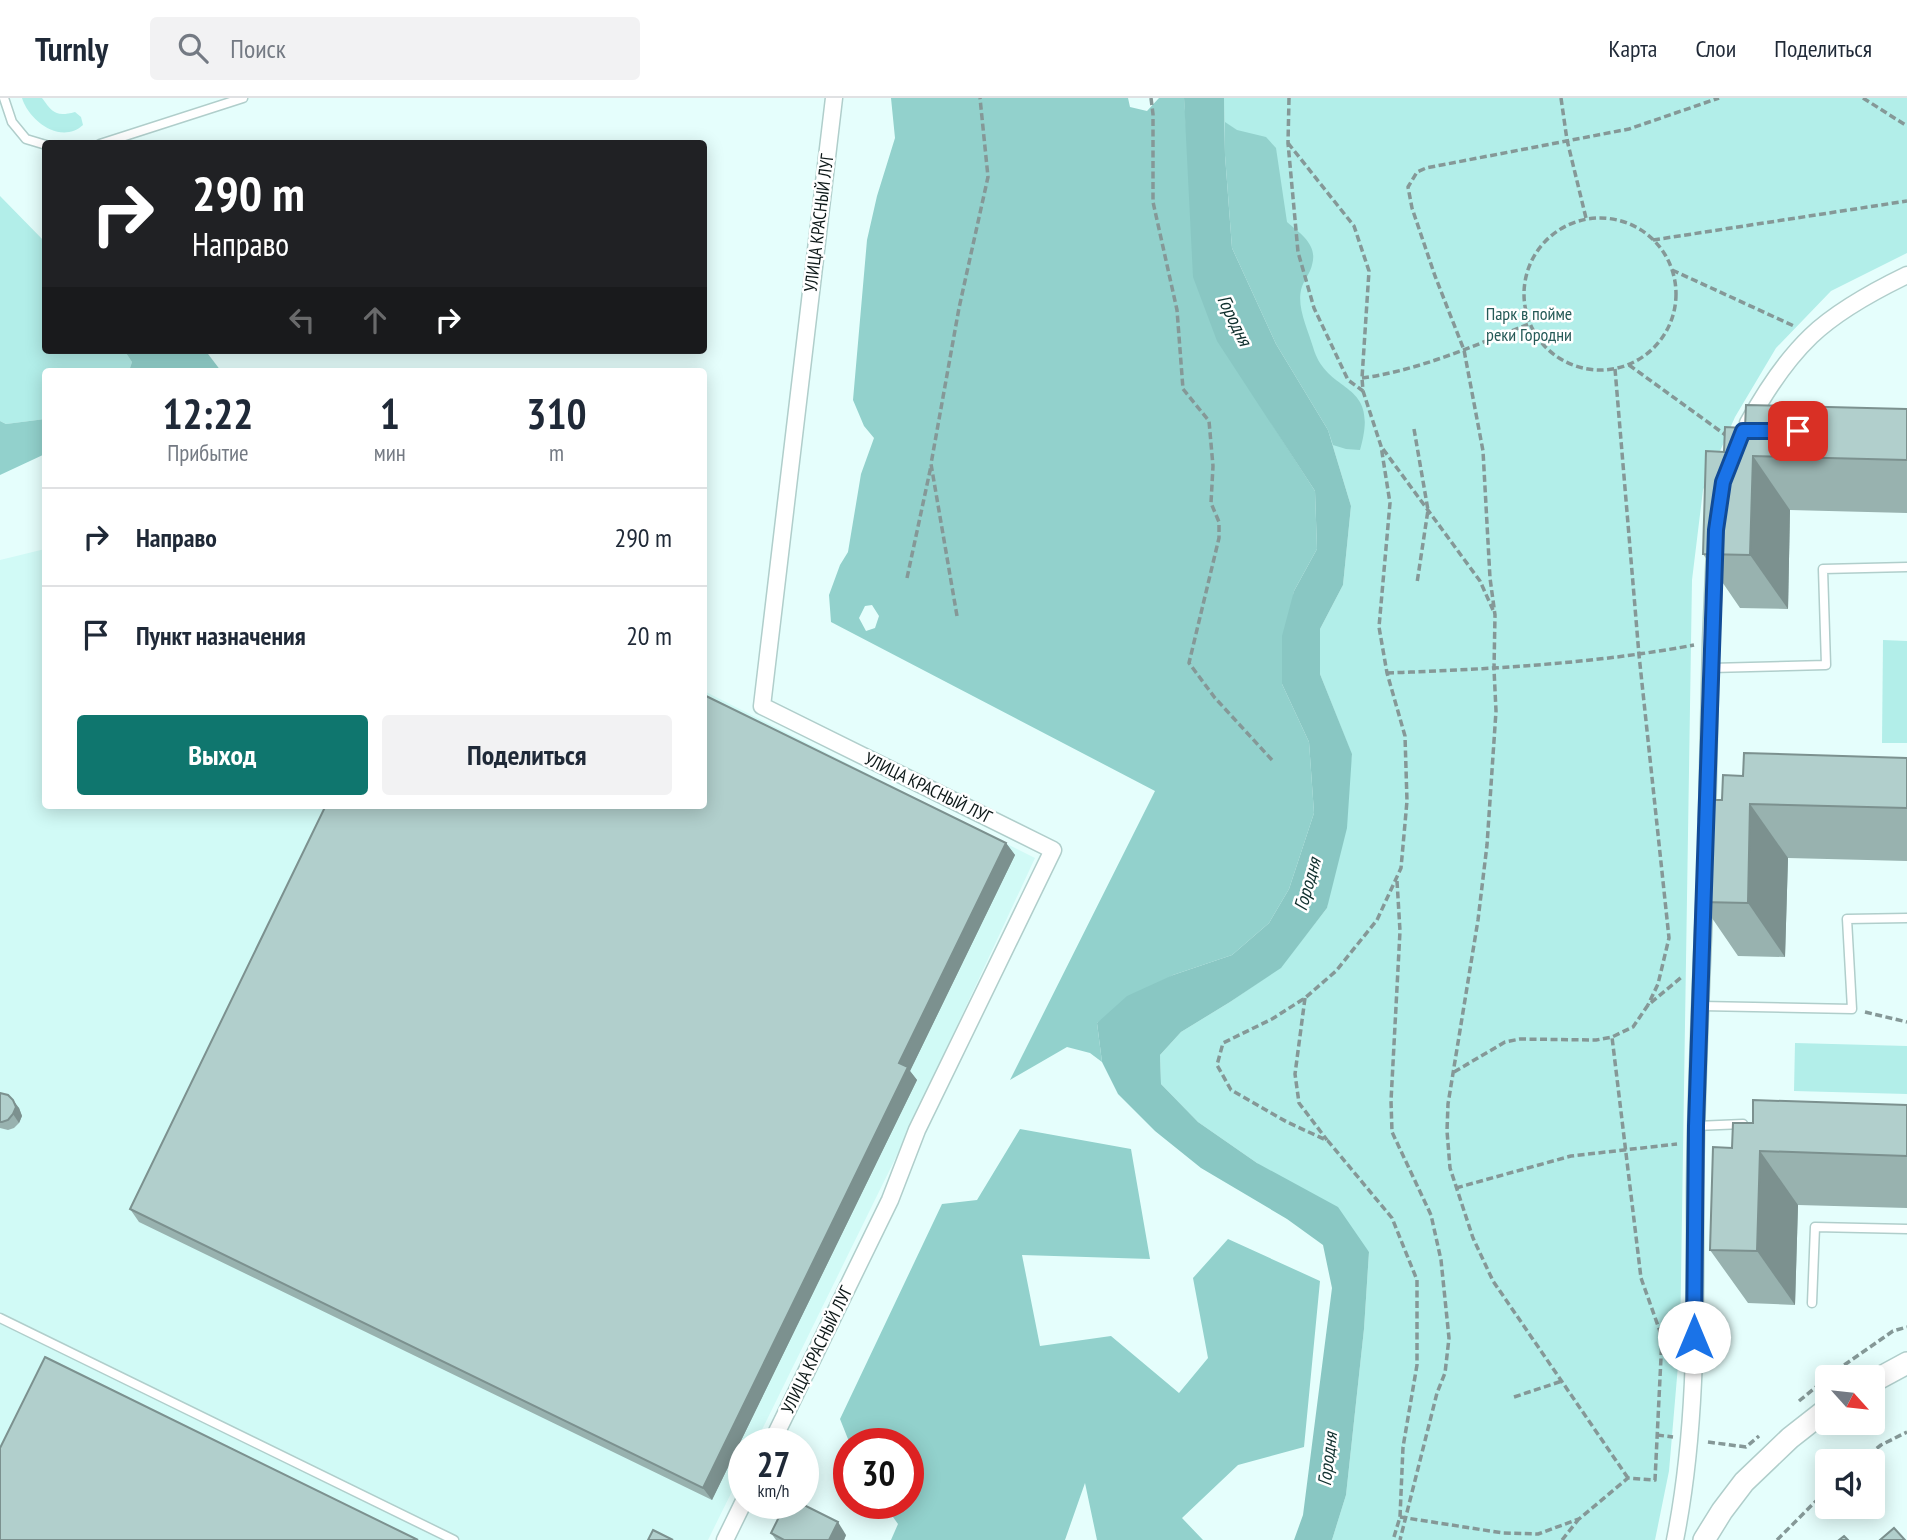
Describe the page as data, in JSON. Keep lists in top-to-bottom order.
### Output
{
  "streets": {
    "street": ["УЛИЦА КРАСНЫЙ ЛУГ"]
  },
  "water": ["Городня"],
  "parks": ["Парк в пойме реки Городни"],
  "north": "bottom right",
  "page": {
    "header": "Turnly",
    "search": "Поиск",
    "nav": ["Карта", "Слои", "Поделиться"],
    "turn": ["290 m", "Направо"],
    "eta": [
      "12:22",
      "Прибытие",
      "1",
      "мин",
      "310",
      "m"
    ],
    "list": [
      {
        "name": "Направо",
        "value": "290 m"
      },
      {
        "name": "Пункт назначения",
        "value": "20 m"
      }
    ],
    "buttons": ["Выход", "Поделиться"],
    "speed": "27 km/h",
    "limit": "30"
  }
}
